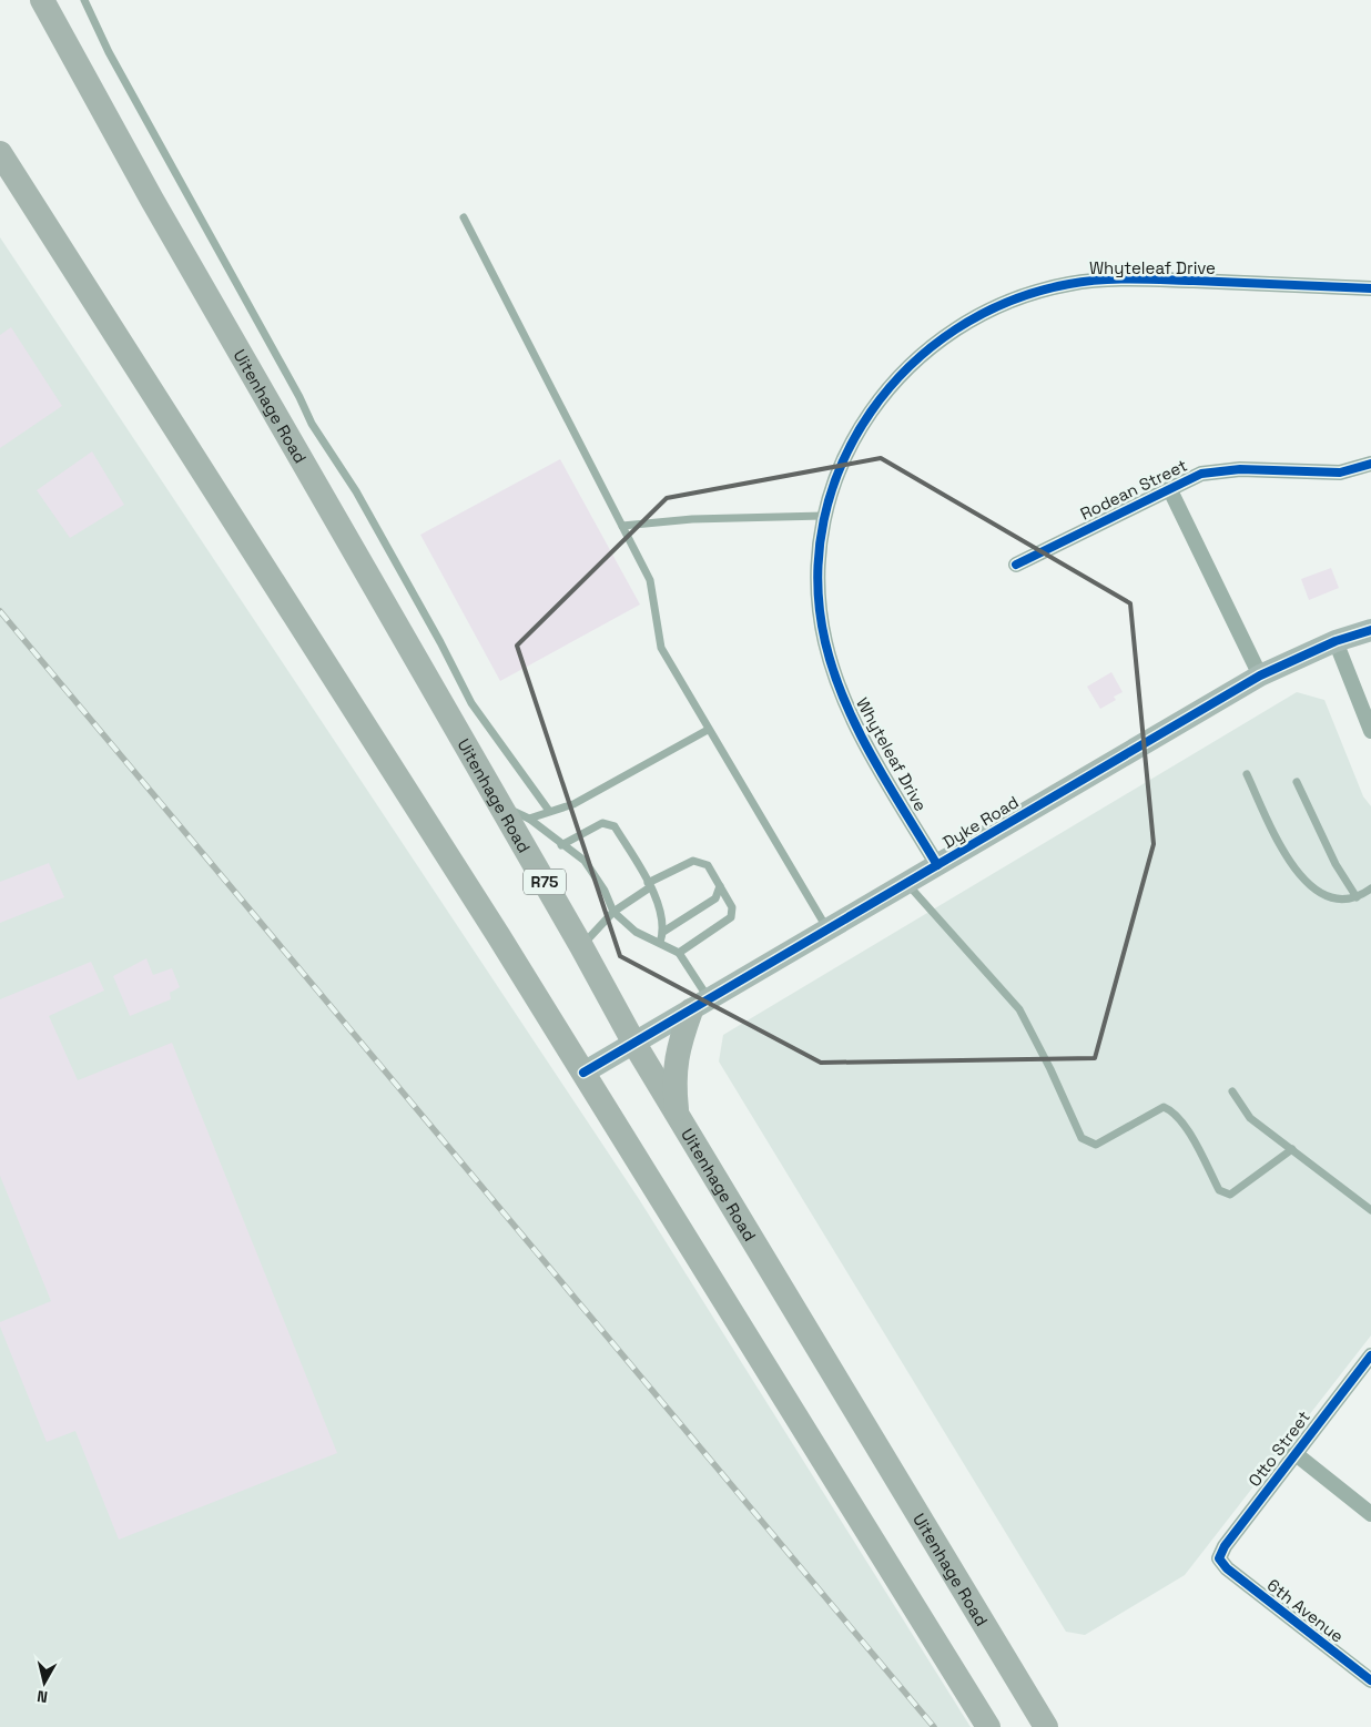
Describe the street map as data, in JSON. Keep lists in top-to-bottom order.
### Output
{
  "streets": {
    "main road": ["Uitenhage Road", "R75"],
    "street": [
      "Whyteleaf Drive",
      "Rodean Street",
      "Dyke Road",
      "Otto Street",
      "6th Avenue"
    ]
  },
  "crossings": [
    ["Whyteleaf Drive", "Dyke Road"],
    ["Uitenhage Road", "Dyke Road"],
    ["Rodean Street", "Dyke Road"],
    ["Otto Street", "6th Avenue"]
  ],
  "north": "bottom"
}
